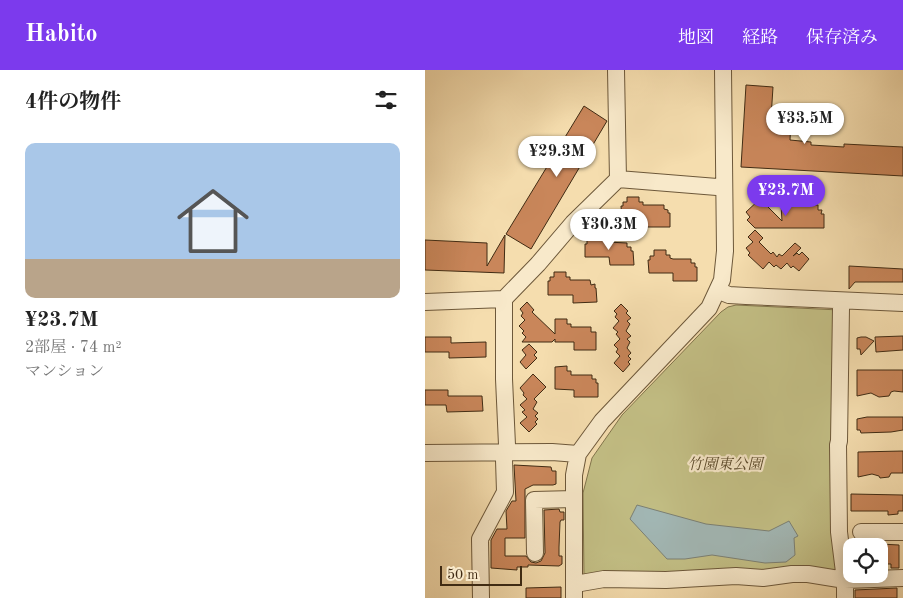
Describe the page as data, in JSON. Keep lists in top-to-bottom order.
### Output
{
  "parks": ["竹園東公園"],
  "scale_bar": "50 m",
  "page": {
    "header": "Habito",
    "nav": ["地図", "経路", "保存済み"],
    "heading": "4件の物件",
    "price": [
      "¥33.5M",
      "¥29.3M",
      "¥23.7M",
      "¥30.3M"
    ],
    "list": [
      {
        "name": "¥23.7M",
        "note": "2部屋 · 74 m² · マンション"
      }
    ],
    "scale": "50 m"
  }
}
